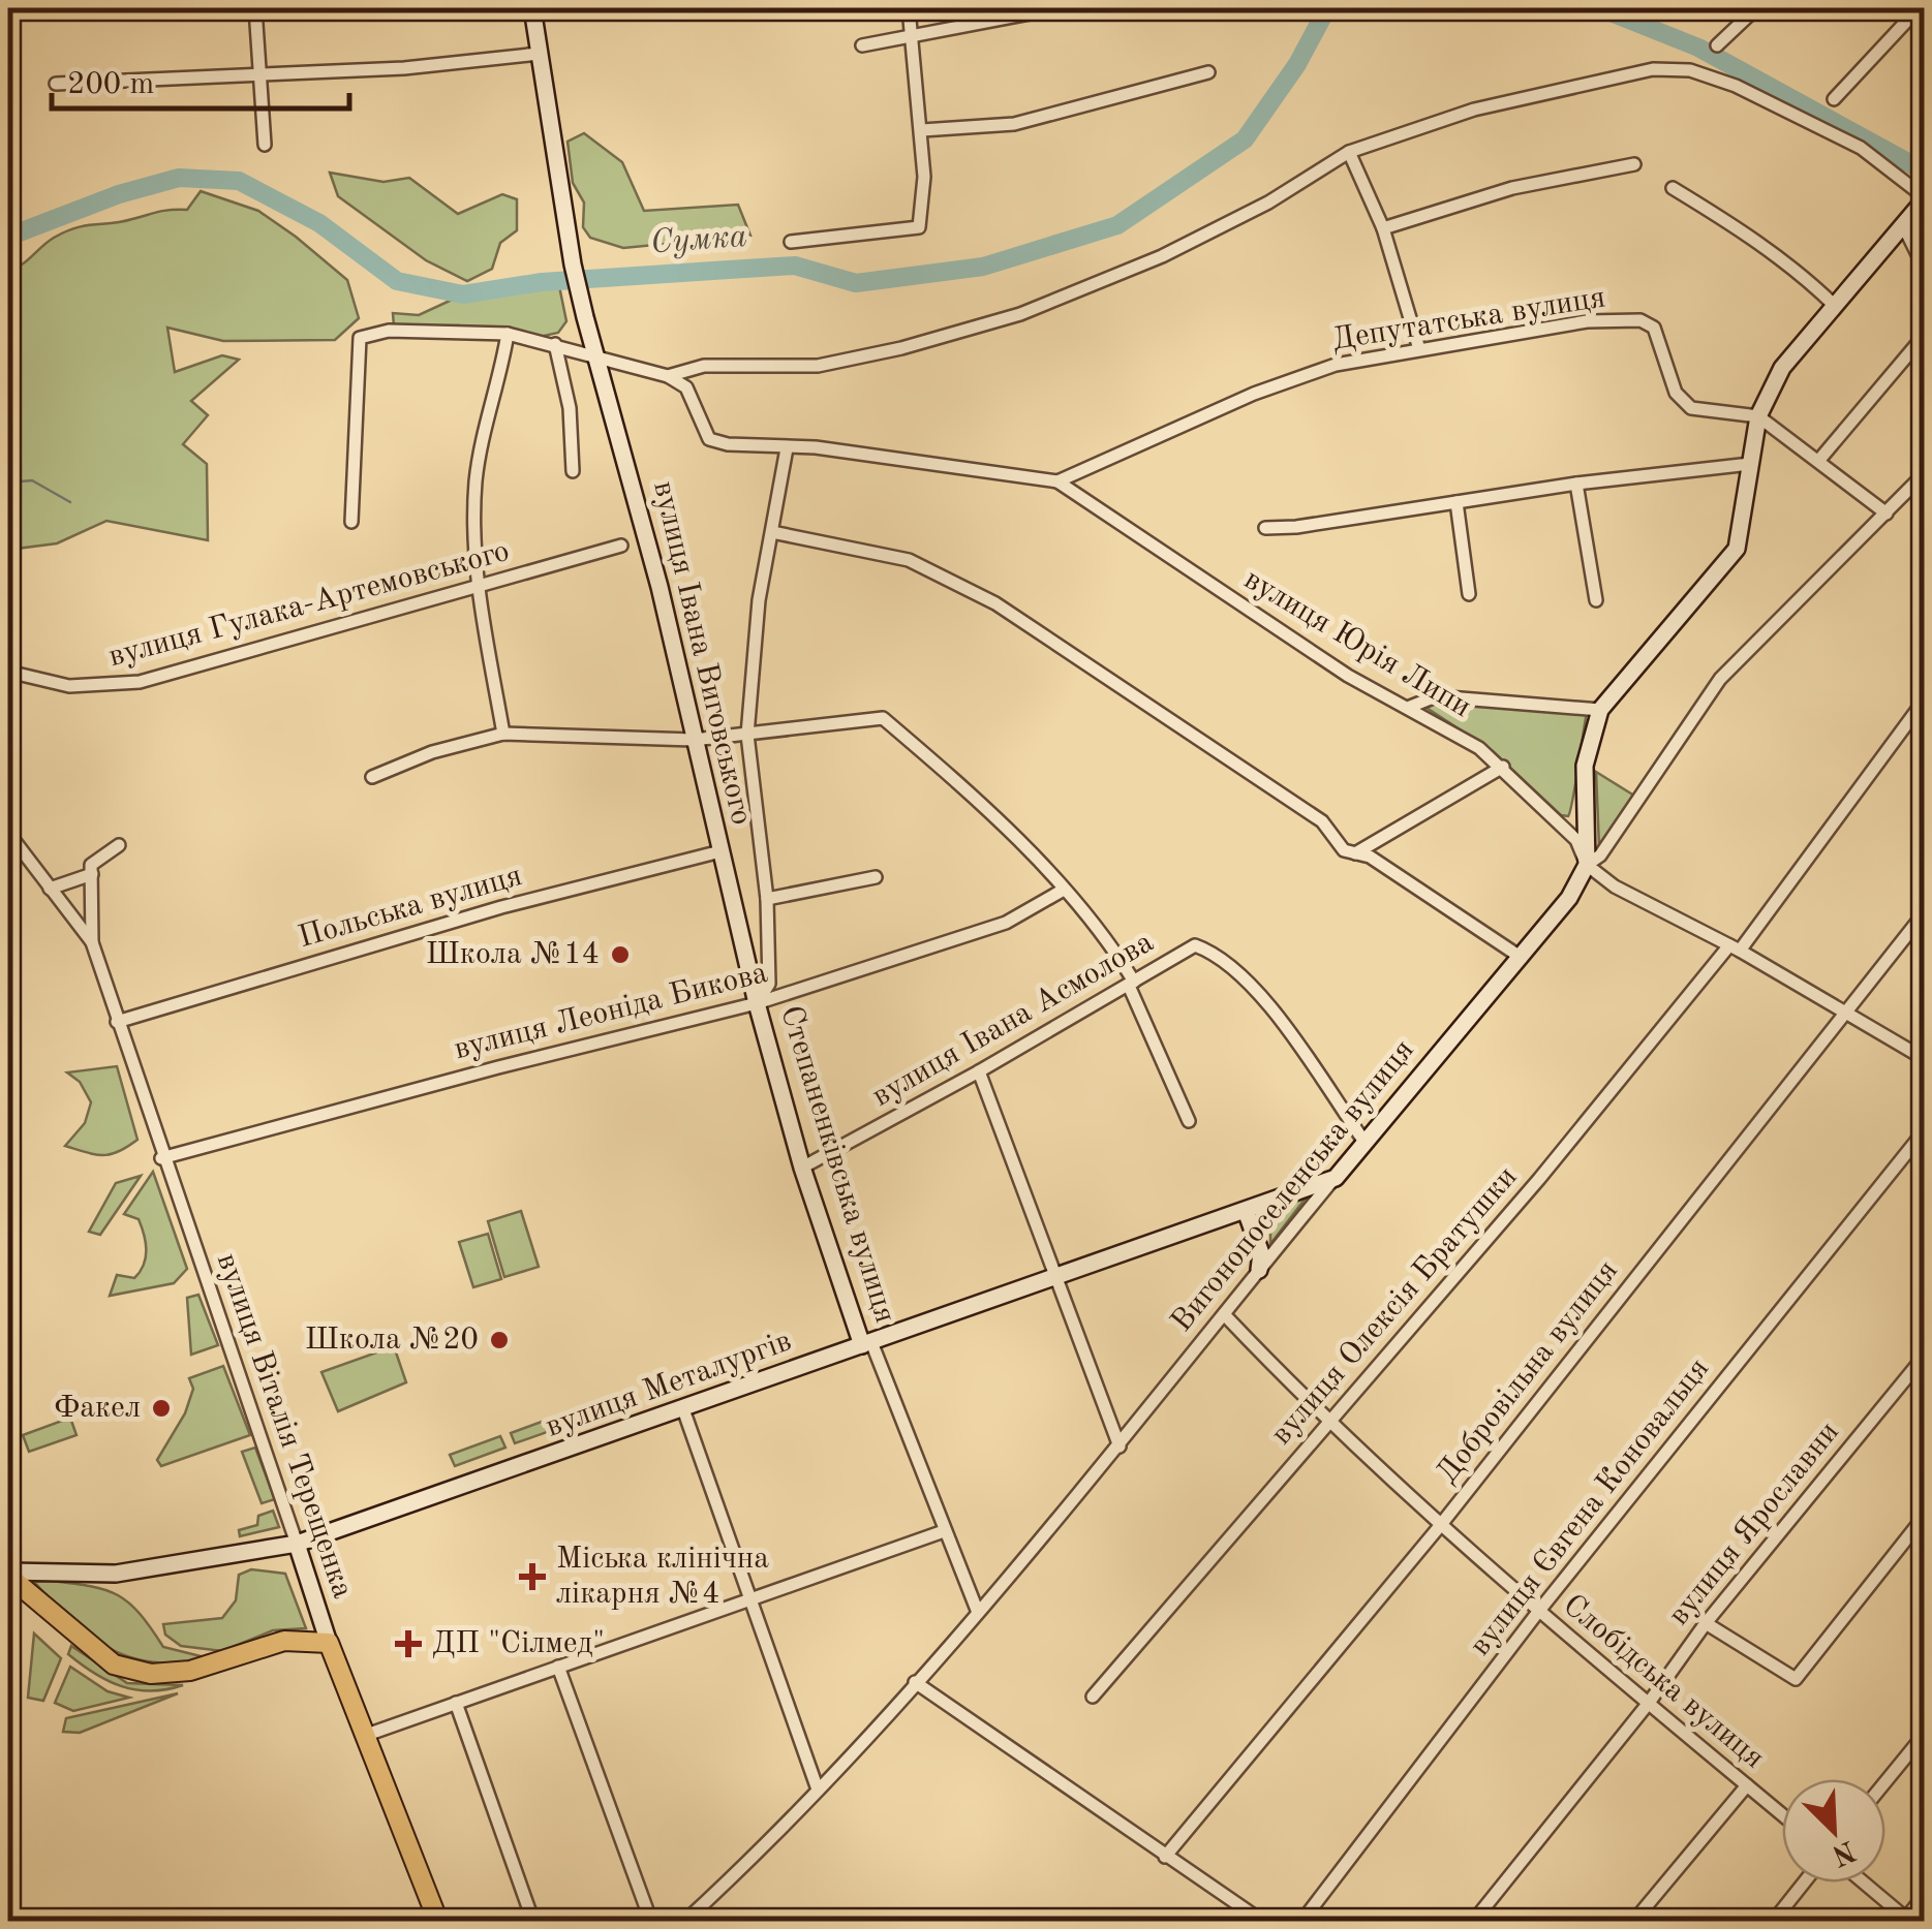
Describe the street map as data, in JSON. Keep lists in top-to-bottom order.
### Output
{
  "streets": {
    "main road": [
      "вулиця Івана Виговського",
      "Степаненківська вулиця",
      "Вигонопоселенська вулиця",
      "вулиця Металургів",
      "вулиця Віталія Терещенка"
    ],
    "street": [
      "Депутатська вулиця",
      "вулиця Гулака-Артемовського",
      "вулиця Юрія Липи",
      "Польська вулиця",
      "вулиця Леоніда Бикова",
      "вулиця Івана Асмолова",
      "вулиця Олексія Братушки",
      "Добровільна вулиця",
      "вулиця Євгена Коновальця",
      "вулиця Ярославни",
      "Слобідська вулиця"
    ]
  },
  "crossings": [
    ["Депутатська вулиця", "вулиця Юрія Липи"],
    ["Депутатська вулиця", "Вигонопоселенська вулиця"],
    ["вулиця Юрія Липи", "Степаненківська вулиця"],
    ["вулиця Юрія Липи", "Вигонопоселенська вулиця"],
    ["вулиця Юрія Липи", "вулиця Олексія Братушки"],
    ["вулиця Юрія Липи", "Добровільна вулиця"],
    ["вулиця Івана Виговського", "Польська вулиця"],
    ["вулиця Івана Виговського", "вулиця Леоніда Бикова"],
    ["вулиця Івана Виговського", "Степаненківська вулиця"],
    ["Польська вулиця", "вулиця Віталія Терещенка"],
    ["вулиця Леоніда Бикова", "Степаненківська вулиця"],
    ["вулиця Леоніда Бикова", "вулиця Віталія Терещенка"],
    ["вулиця Івана Асмолова", "Степаненківська вулиця"],
    ["вулиця Івана Асмолова", "Вигонопоселенська вулиця"],
    ["Степаненківська вулиця", "Вигонопоселенська вулиця"],
    ["Степаненківська вулиця", "вулиця Металургів"],
    ["Вигонопоселенська вулиця", "вулиця Металургів"],
    ["Вигонопоселенська вулиця", "Слобідська вулиця"],
    ["вулиця Олексія Братушки", "Слобідська вулиця"],
    ["Добровільна вулиця", "Слобідська вулиця"],
    ["вулиця Металургів", "вулиця Віталія Терещенка"],
    ["вулиця Євгена Коновальця", "Слобідська вулиця"],
    ["вулиця Ярославни", "Слобідська вулиця"]
  ],
  "water": ["Сумка"],
  "places": {
    "other": ["Школа №14", "Школа №20", "Факел"],
    "health": ["Міська клінічна лікарня №4", "ДП \"Сілмед\""]
  },
  "scale_bar": "200 m",
  "north": "bottom right"
}
